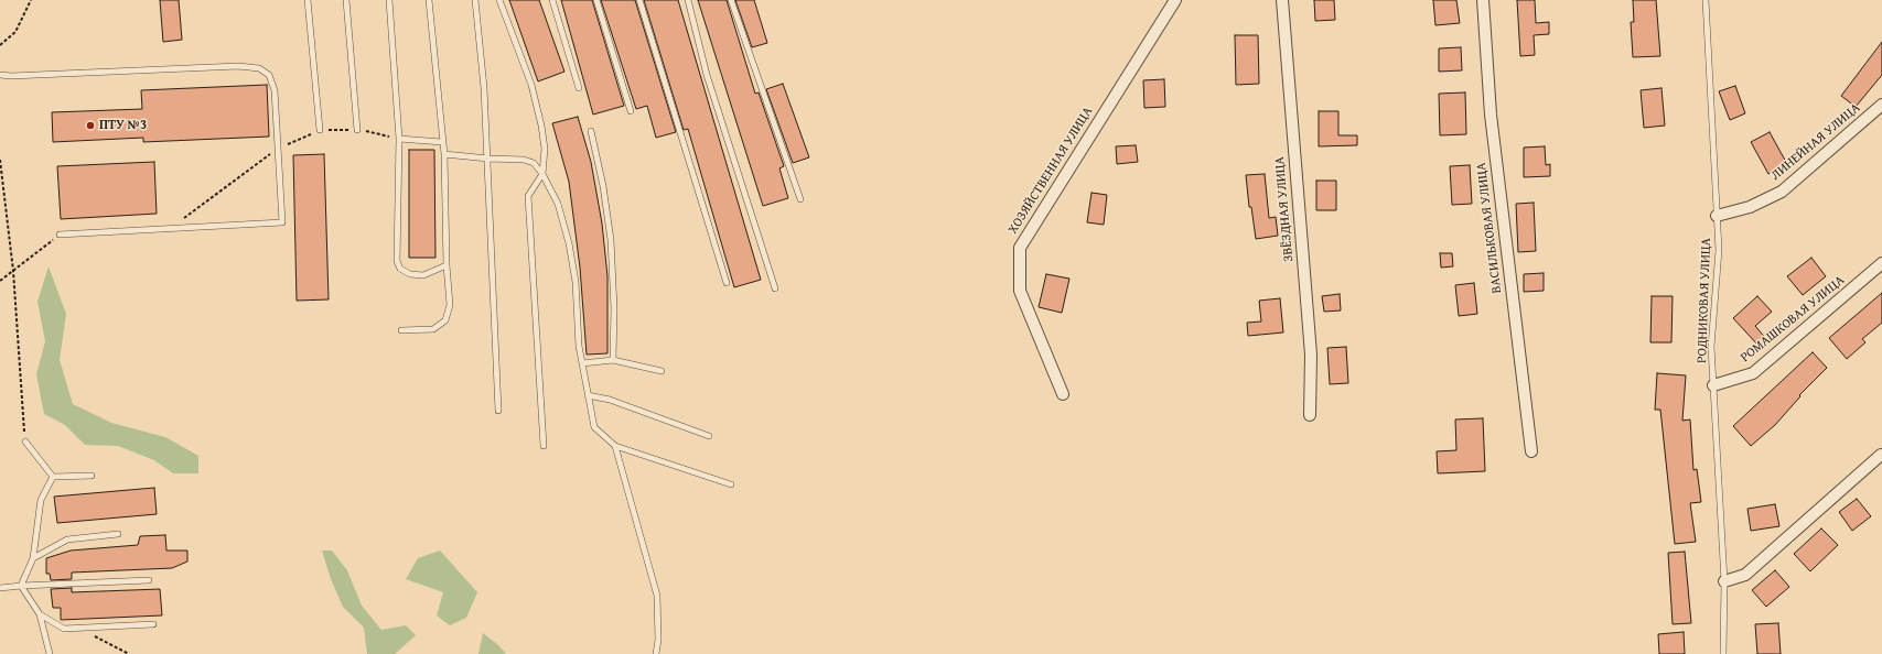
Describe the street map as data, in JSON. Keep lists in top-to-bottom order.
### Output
{
  "streets": {
    "street": [
      "ЛИНЕЙНАЯ УЛИЦА",
      "ХОЗЯЙСТВЕННАЯ УЛИЦА",
      "ЗВЁЗДНАЯ УЛИЦА",
      "ВАСИЛЬКОВАЯ УЛИЦА",
      "РОМАШКОВАЯ УЛИЦА"
    ],
    "lane": ["РОДНИКОВАЯ УЛИЦА"]
  },
  "crossings": [
    ["ЛИНЕЙНАЯ УЛИЦА", "РОДНИКОВАЯ УЛИЦА"],
    ["РОДНИКОВАЯ УЛИЦА", "РОМАШКОВАЯ УЛИЦА"]
  ],
  "places": ["ПТУ №3"]
}
